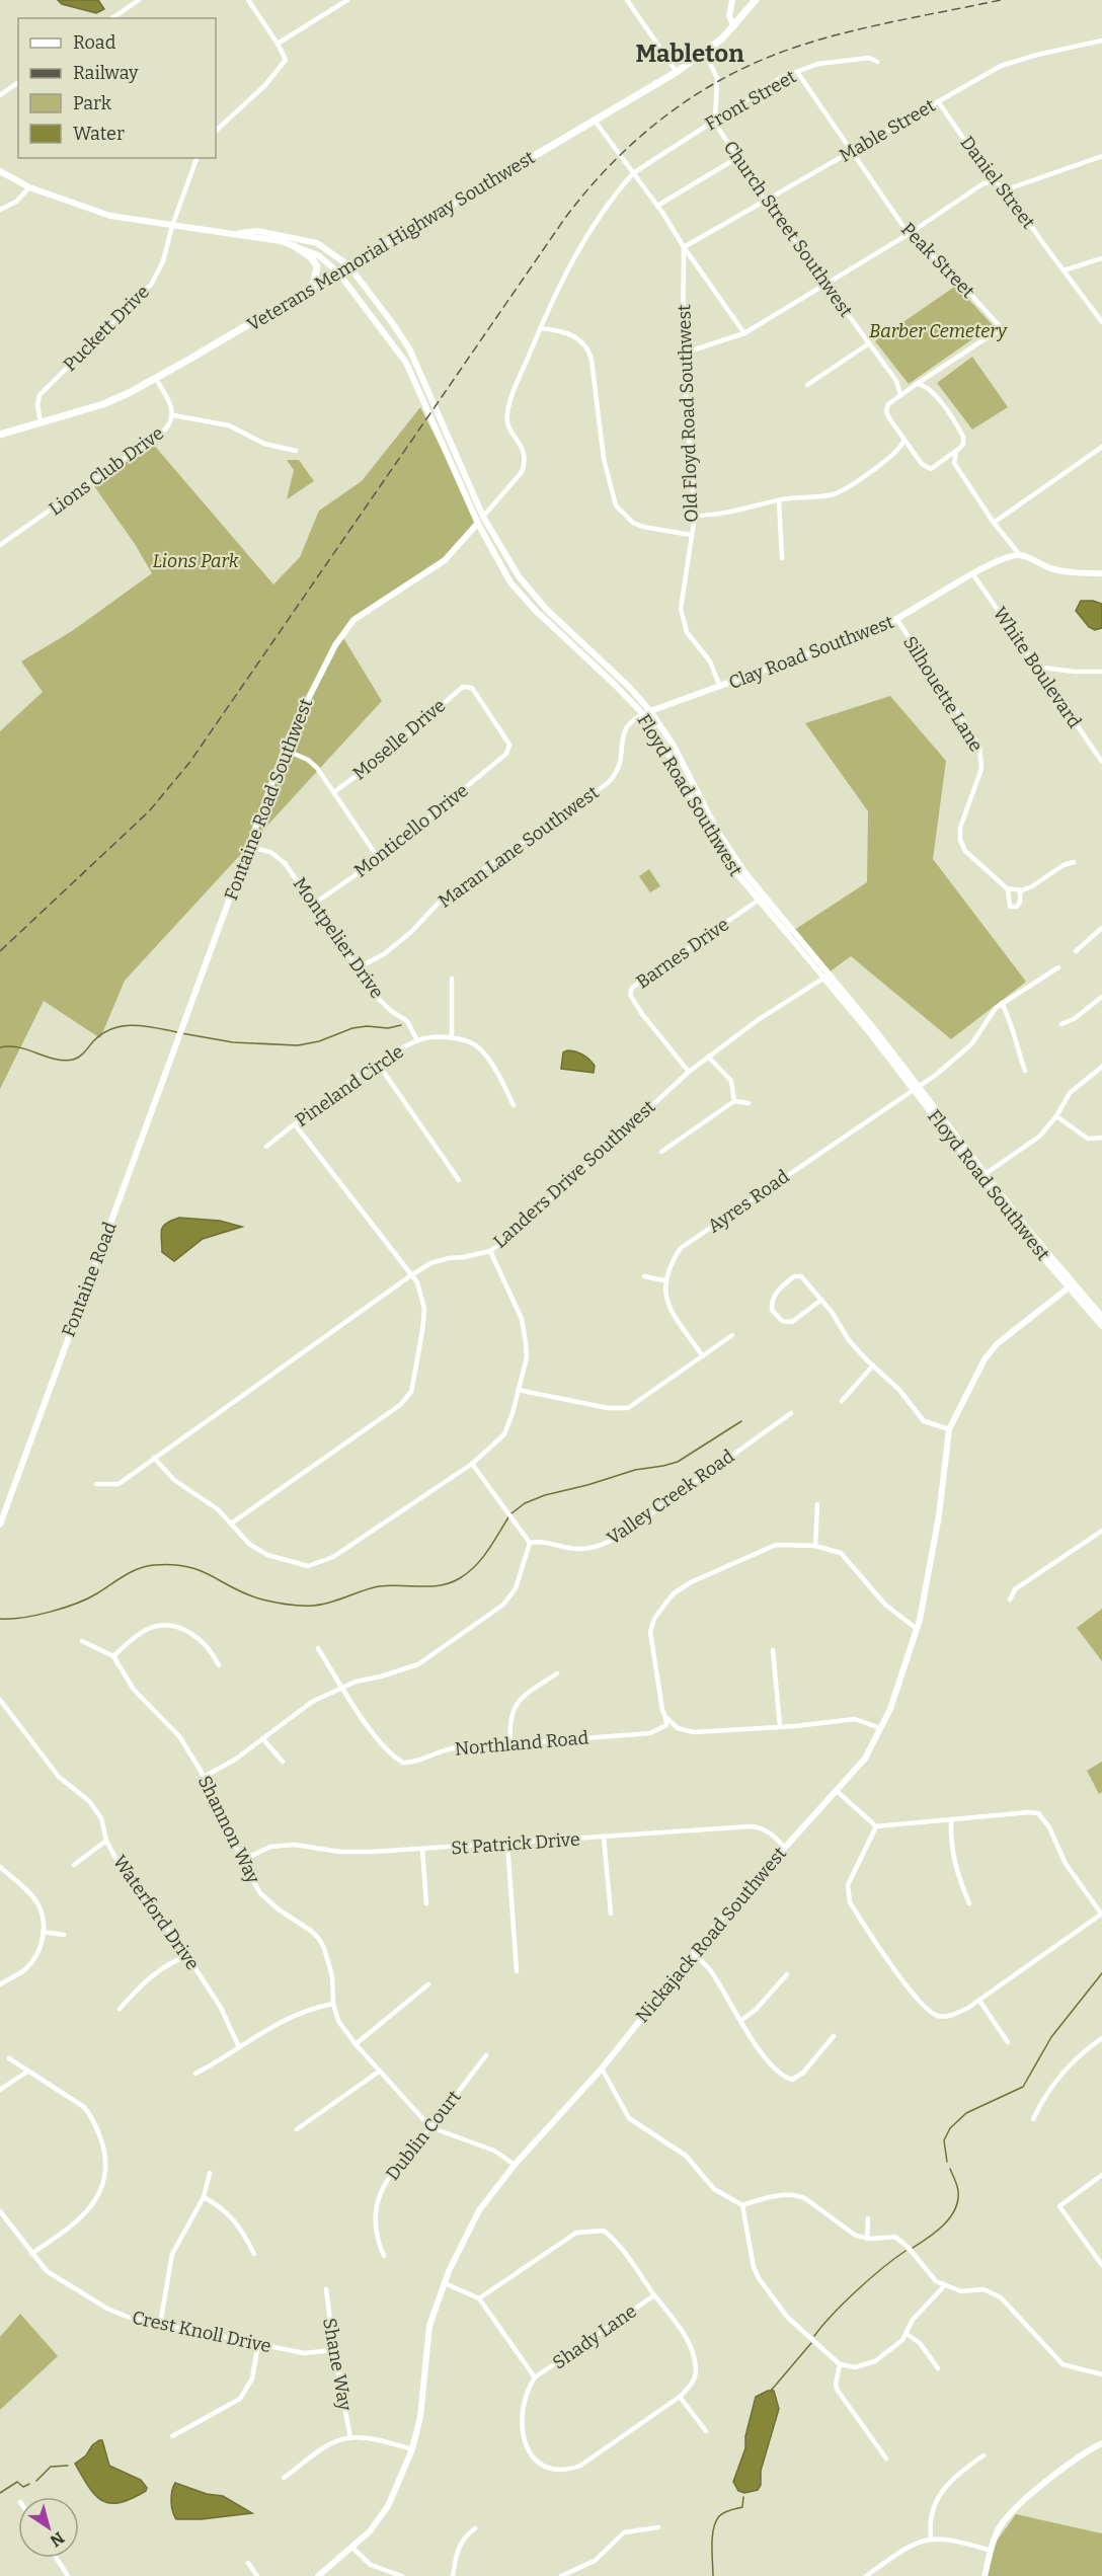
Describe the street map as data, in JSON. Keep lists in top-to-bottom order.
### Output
{
  "streets": {
    "main road": [
      "Veterans Memorial Highway Southwest",
      "Clay Road Southwest",
      "Floyd Road Southwest",
      "Fontaine Road Southwest",
      "Fontaine Road",
      "Nickajack Road Southwest"
    ],
    "street": [
      "Front Street",
      "Mable Street",
      "Daniel Street",
      "Church Street Southwest",
      "Peak Street",
      "Puckett Drive",
      "Old Floyd Road Southwest",
      "Lions Club Drive",
      "White Boulevard",
      "Silhouette Lane",
      "Moselle Drive",
      "Monticello Drive",
      "Maran Lane Southwest",
      "Montpelier Drive",
      "Barnes Drive",
      "Pineland Circle",
      "Landers Drive Southwest",
      "Ayres Road",
      "Valley Creek Road",
      "Northland Road",
      "Shannon Way",
      "St Patrick Drive",
      "Waterford Drive",
      "Dublin Court",
      "Crest Knoll Drive",
      "Shady Lane",
      "Shane Way"
    ]
  },
  "crossings": [
    ["Front Street", "Church Street Southwest"],
    ["Front Street", "Peak Street"],
    ["Front Street", "Fontaine Road Southwest"],
    ["Mable Street", "Daniel Street"],
    ["Mable Street", "Church Street Southwest"],
    ["Mable Street", "Peak Street"],
    ["Mable Street", "Old Floyd Road Southwest"],
    ["Church Street Southwest", "Veterans Memorial Highway Southwest"],
    ["Veterans Memorial Highway Southwest", "Puckett Drive"],
    ["Veterans Memorial Highway Southwest", "Lions Club Drive"],
    ["Veterans Memorial Highway Southwest", "Floyd Road Southwest"],
    ["Old Floyd Road Southwest", "Clay Road Southwest"],
    ["Clay Road Southwest", "White Boulevard"],
    ["Clay Road Southwest", "Silhouette Lane"],
    ["Clay Road Southwest", "Floyd Road Southwest"],
    ["Clay Road Southwest", "Maran Lane Southwest"],
    ["Moselle Drive", "Monticello Drive"],
    ["Floyd Road Southwest", "Fontaine Road Southwest"],
    ["Floyd Road Southwest", "Maran Lane Southwest"],
    ["Floyd Road Southwest", "Barnes Drive"],
    ["Floyd Road Southwest", "Landers Drive Southwest"],
    ["Floyd Road Southwest", "Ayres Road"],
    ["Floyd Road Southwest", "Nickajack Road Southwest"],
    ["Fontaine Road Southwest", "Montpelier Drive"],
    ["Fontaine Road Southwest", "Fontaine Road"],
    ["Monticello Drive", "Montpelier Drive"],
    ["Maran Lane Southwest", "Montpelier Drive"],
    ["Montpelier Drive", "Pineland Circle"],
    ["Barnes Drive", "Landers Drive Southwest"],
    ["Shannon Way", "St Patrick Drive"],
    ["Shannon Way", "Nickajack Road Southwest"],
    ["Shannon Way", "Dublin Court"],
    ["St Patrick Drive", "Nickajack Road Southwest"],
    ["Crest Knoll Drive", "Shane Way"]
  ],
  "districts": ["Mableton"],
  "parks": ["Barber Cemetery", "Lions Park"],
  "legend": [
    "Road",
    "Railway",
    "Park",
    "Water"
  ],
  "north": "bottom right"
}
